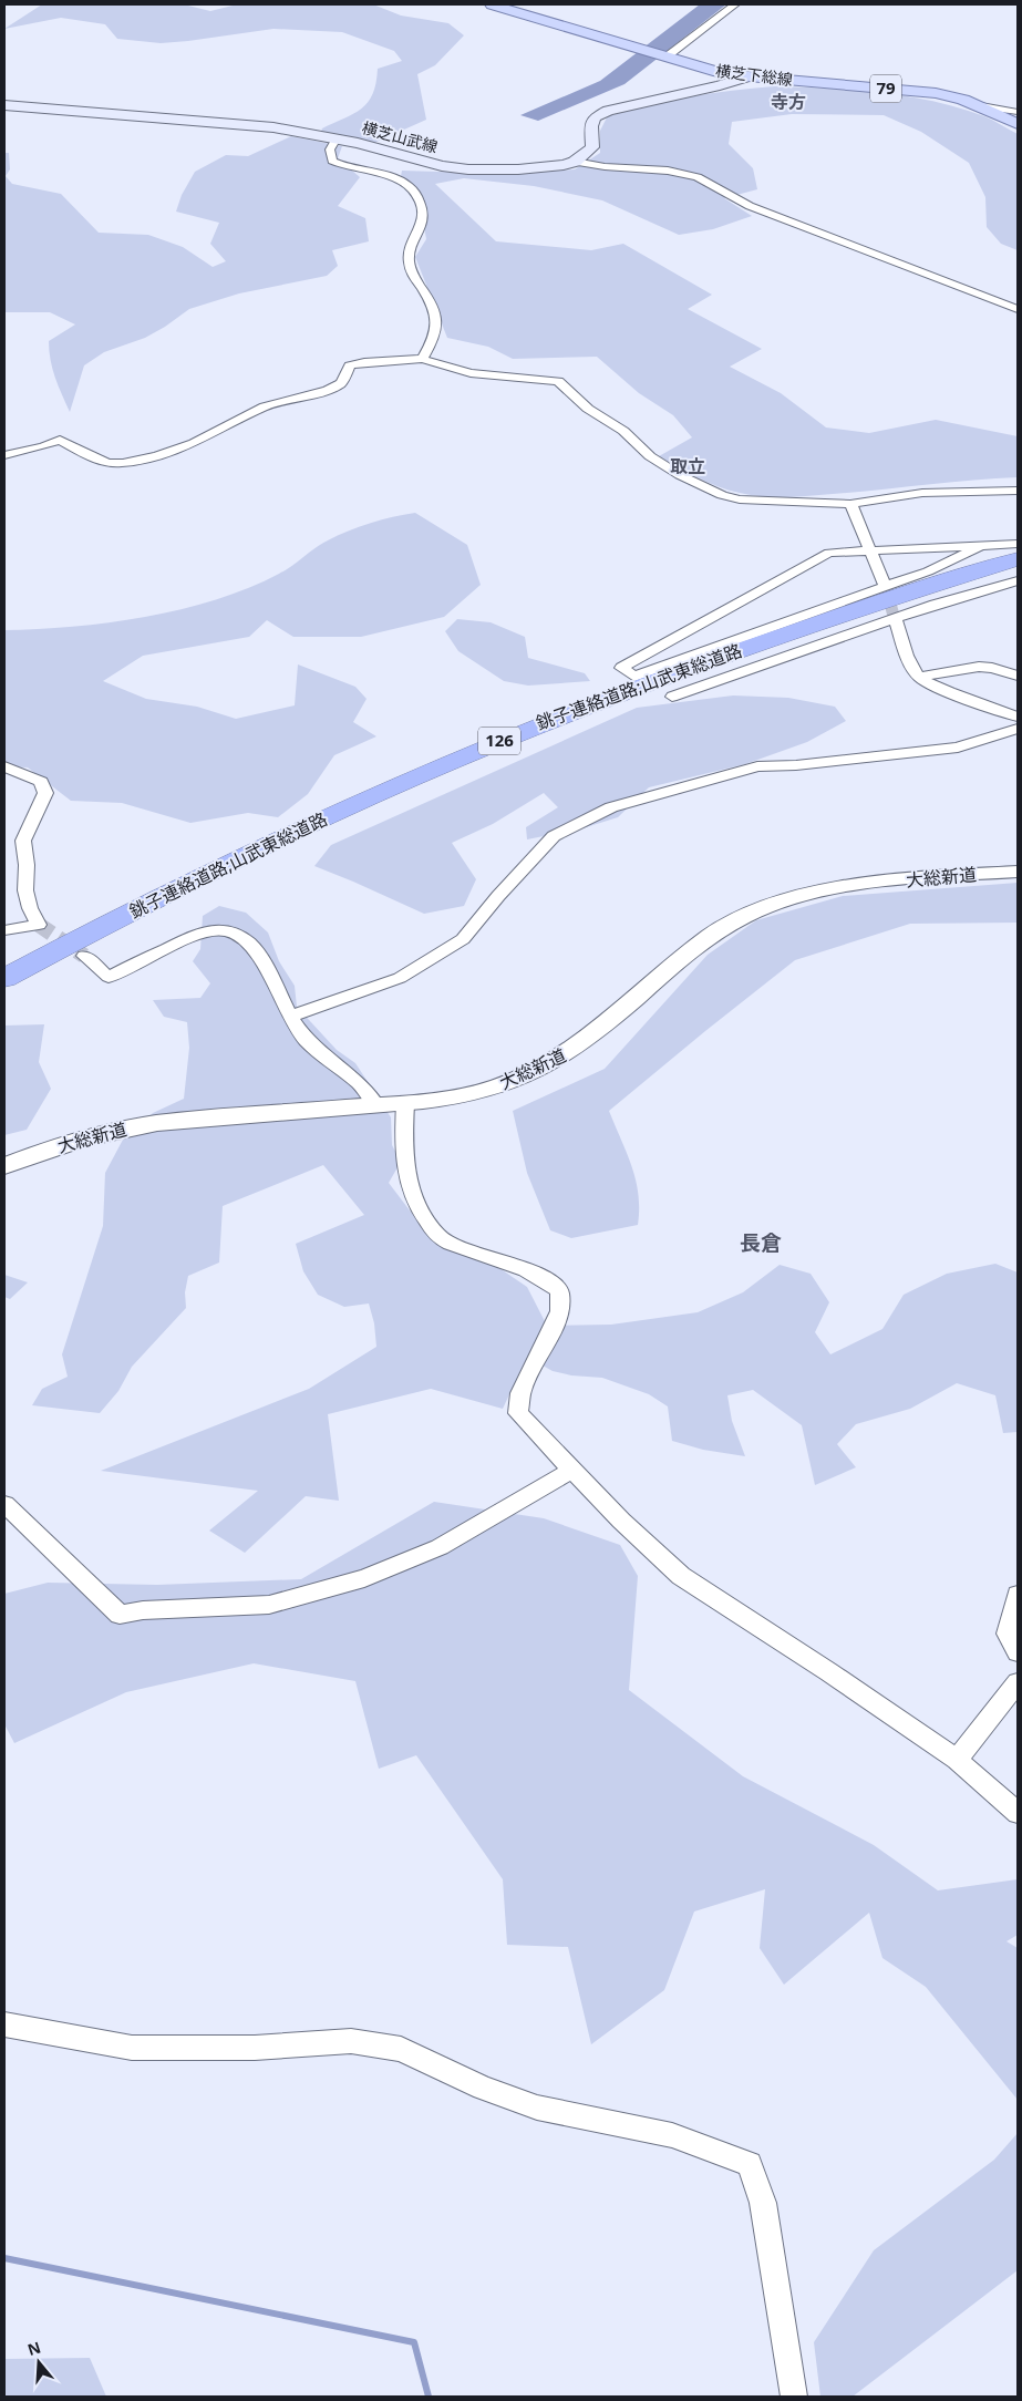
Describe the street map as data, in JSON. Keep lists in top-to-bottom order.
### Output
{
  "streets": {
    "highway": ["銚子連絡道路;山武東総道路", "126"],
    "main road": ["横芝下総線", "79", "横芝山武線"],
    "street": ["大総新道"]
  },
  "districts": ["寺方", "取立", "長倉"],
  "north": "top"
}
